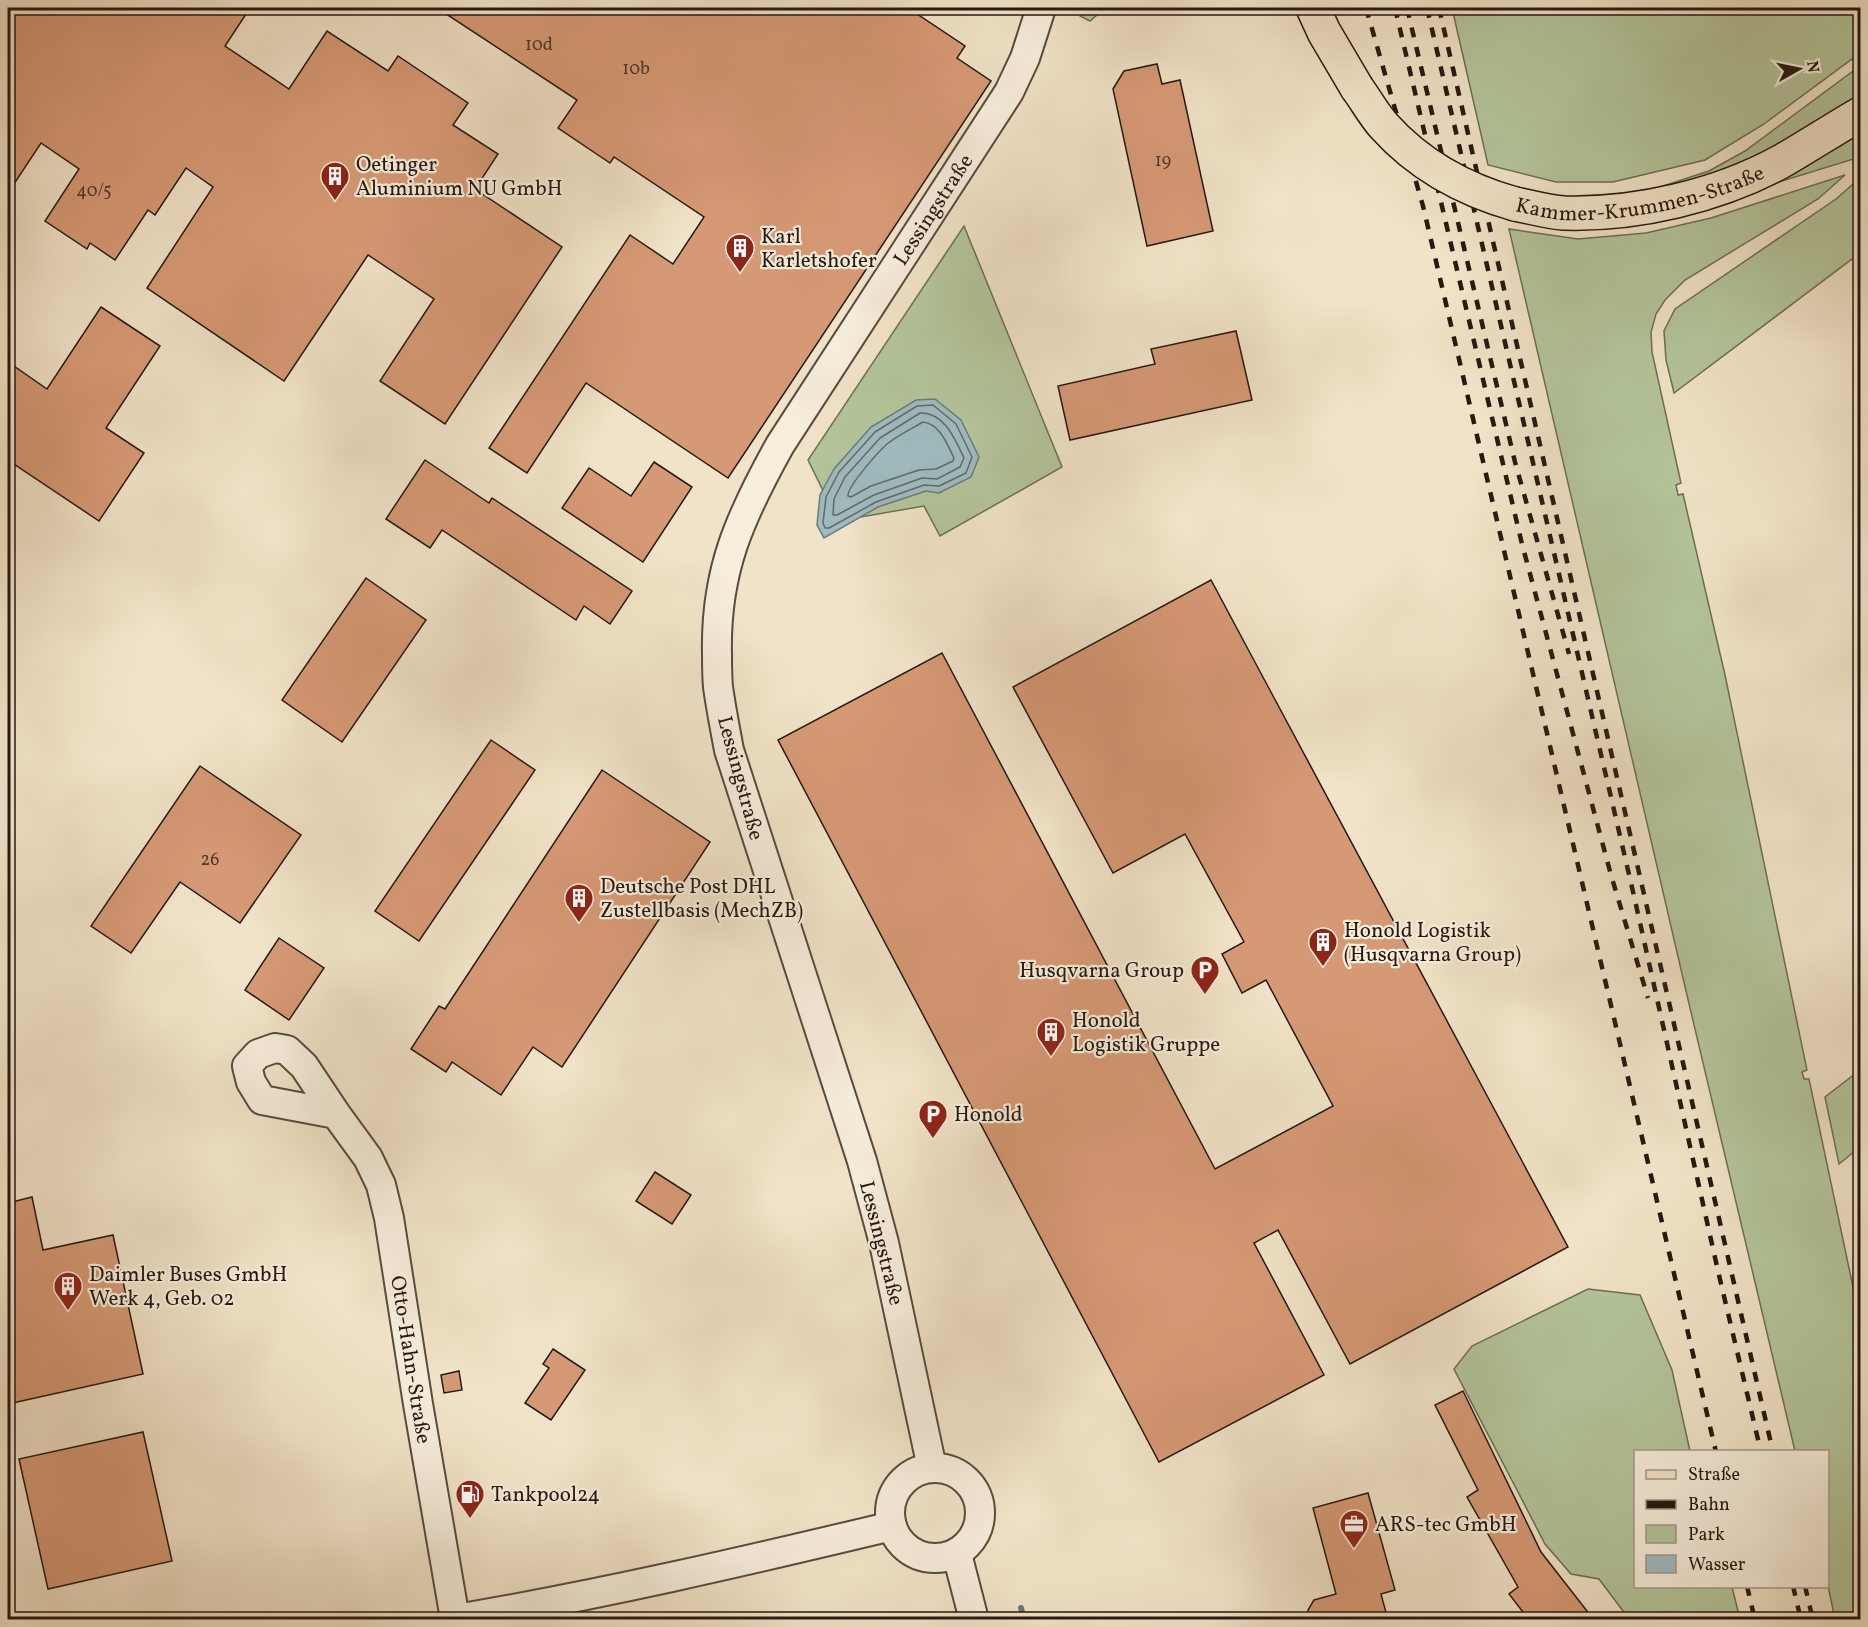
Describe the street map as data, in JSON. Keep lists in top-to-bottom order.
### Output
{
  "streets": {
    "main road": ["Kammer-Krummen-Straße"],
    "street": ["Lessingstraße", "Otto-Hahn-Straße"]
  },
  "crossings": [
    ["Lessingstraße", "Otto-Hahn-Straße"]
  ],
  "places": {
    "building": [
      "Oetinger Aluminium NU GmbH",
      "Karl Karletshofer",
      "Deutsche Post DHL Zustellbasis (MechZB)",
      "Honold Logistik (Husqvarna Group)",
      "Honold Logistik Gruppe",
      "Daimler Buses GmbH Werk 4, Geb. 02"
    ],
    "parking": ["Husqvarna Group", "Honold"],
    "fuel station": ["Tankpool24"],
    "office": ["ARS-tec GmbH"]
  },
  "house_numbers": [
    "10d",
    "10b",
    "19",
    "40/5",
    "26"
  ],
  "legend": [
    "Straße",
    "Bahn",
    "Park",
    "Wasser"
  ],
  "north": "right"
}
